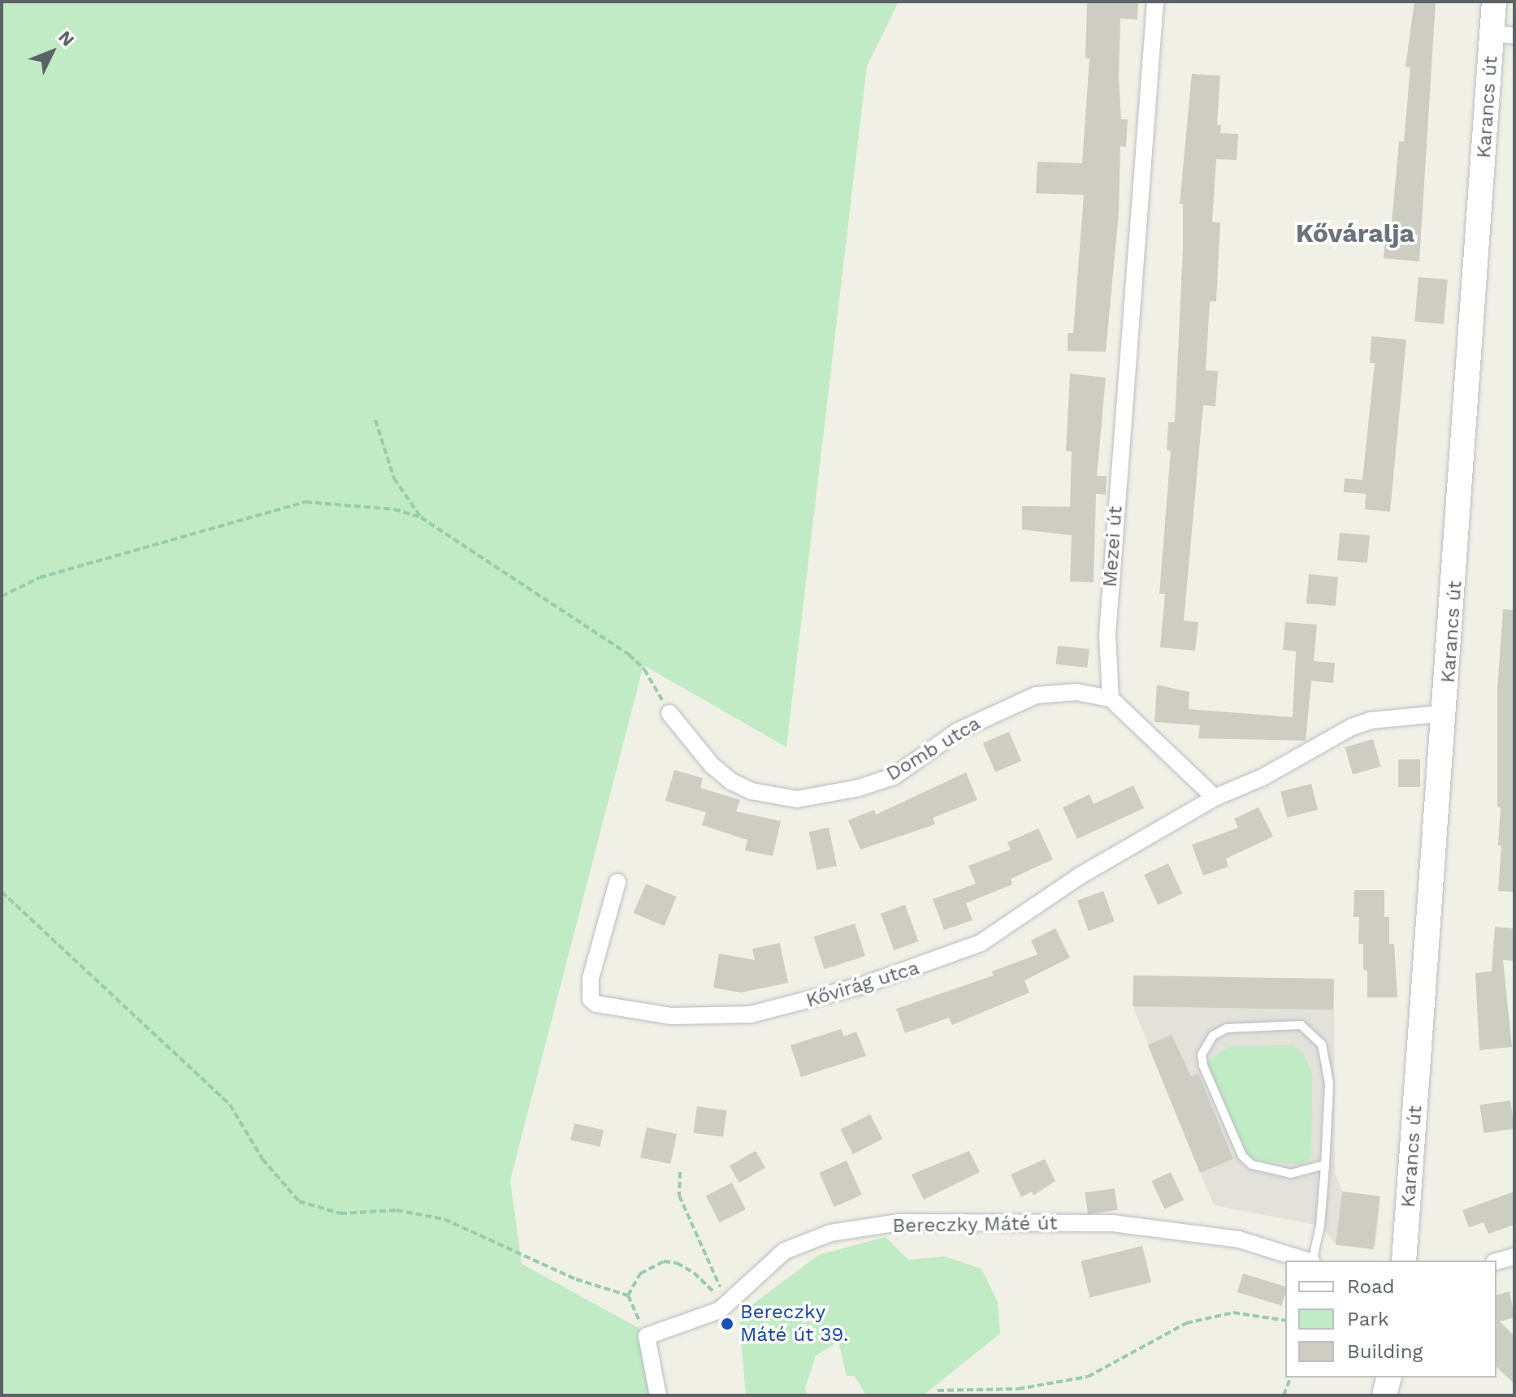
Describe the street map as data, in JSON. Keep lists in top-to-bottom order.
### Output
{
  "streets": {
    "main road": ["Karancs út"],
    "street": [
      "Mezei út",
      "Domb utca",
      "Kővirág utca",
      "Bereczky Máté út"
    ]
  },
  "crossings": [
    ["Mezei út", "Domb utca"]
  ],
  "districts": ["Kőváralja"],
  "places": ["Bereczky Máté út 39."],
  "legend": ["Road", "Park", "Building"],
  "north": "top right"
}
